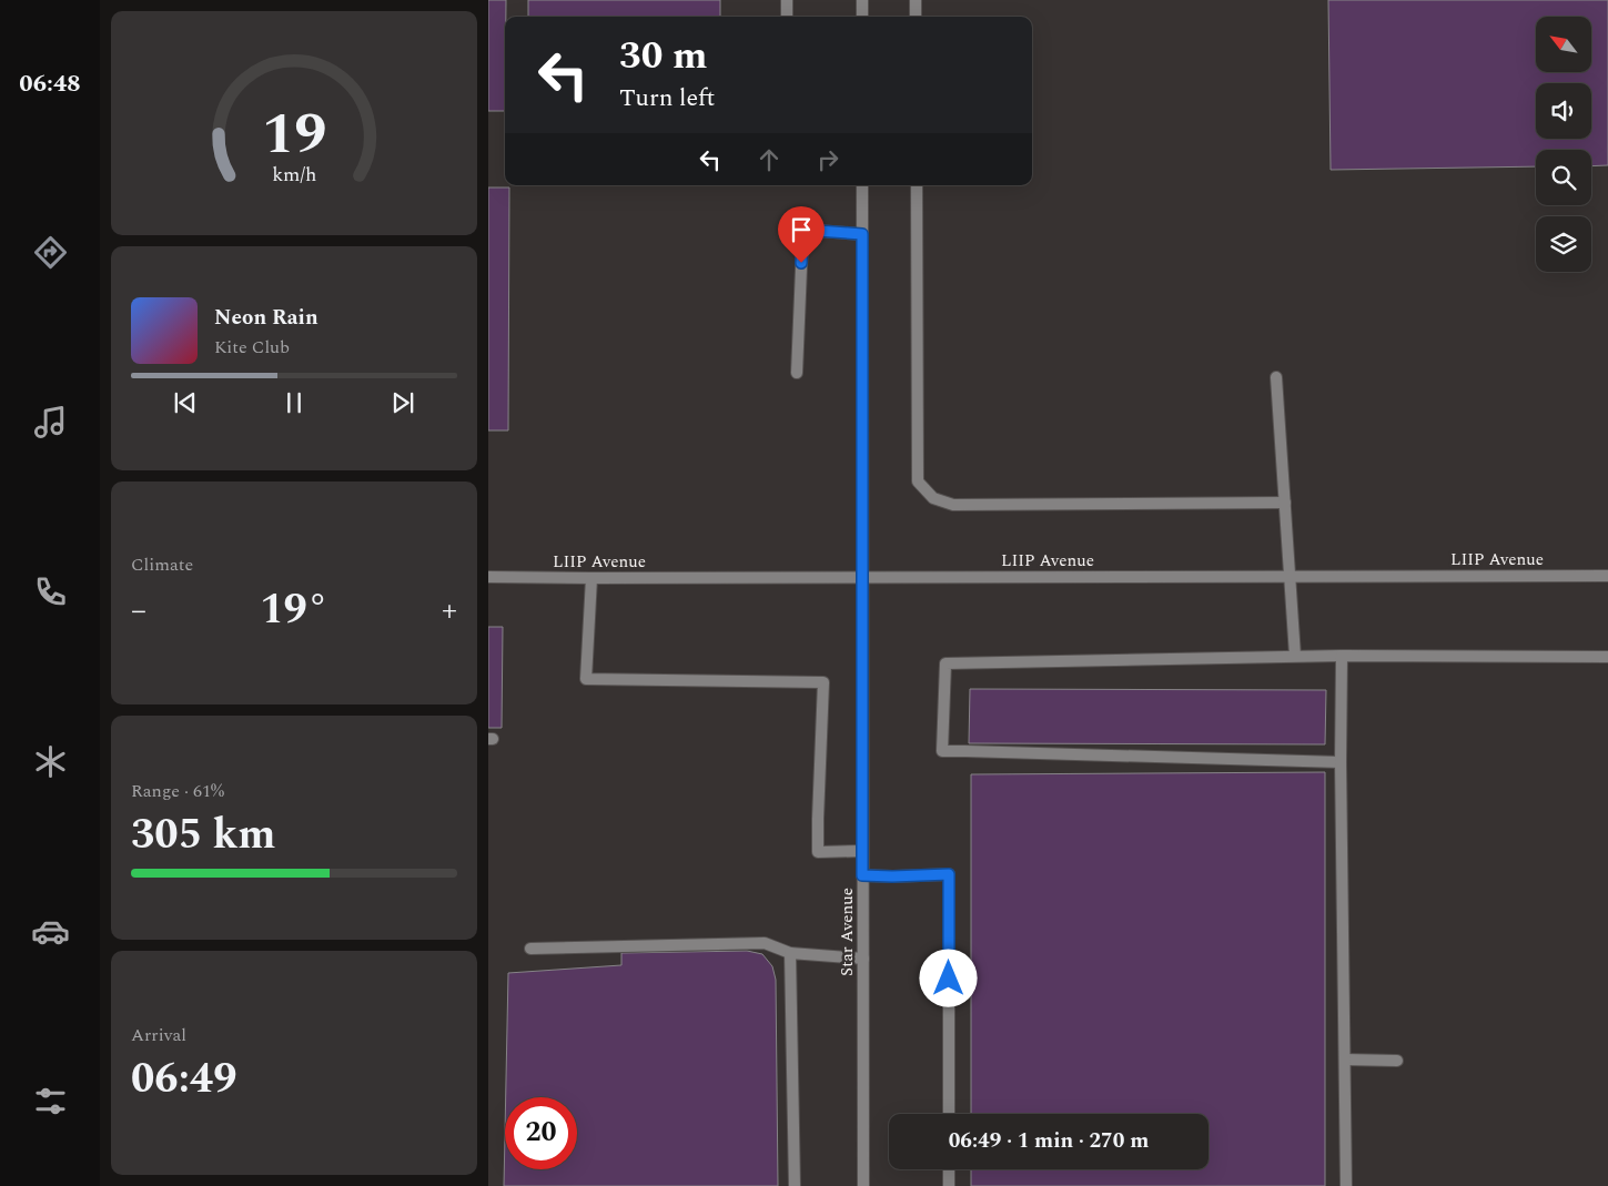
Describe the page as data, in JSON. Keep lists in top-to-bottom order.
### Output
{
  "streets": {
    "street": ["LIIP Avenue", "Star Avenue"]
  },
  "crossings": [
    ["LIIP Avenue", "Star Avenue"]
  ],
  "north": "top left",
  "page": {
    "tabs": "06:48",
    "turn": ["30 m", "Turn left"],
    "song": ["Neon Rain", "Kite Club"],
    "tile": [
      "Climate",
      ["Range · 61%", "305 km"],
      ["Arrival", "06:49"]
    ],
    "heat": ["−", "19°", "+"],
    "limit": "20",
    "trip": "06:49 · 1 min · 270 m",
    "gauge": ["19", "km/h"]
  }
}
